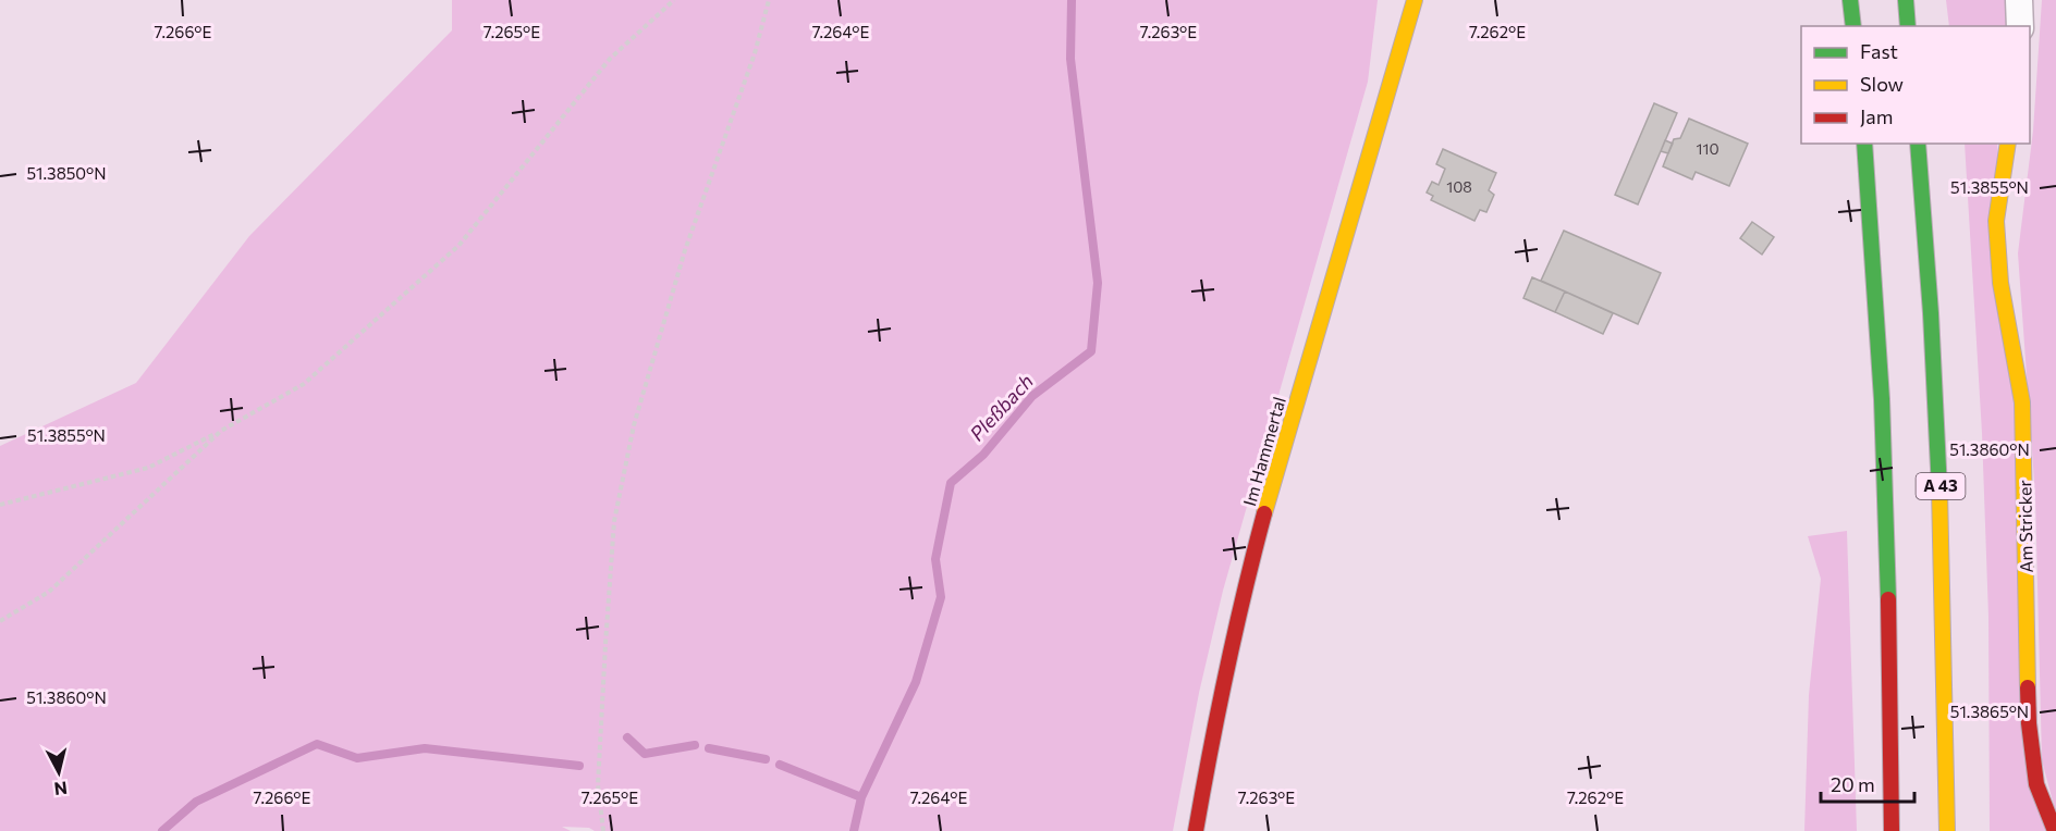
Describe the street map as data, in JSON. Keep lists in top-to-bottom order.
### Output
{
  "streets": {
    "main road": ["Im Hammertal", "A 43", "Am Stricker"]
  },
  "water": ["Pleßbach"],
  "house_numbers": ["110", "108"],
  "legend": ["Fast", "Slow", "Jam"],
  "scale_bar": "20 m",
  "north": "bottom",
  "coordinates": [
    "7.266°E",
    "7.265°E",
    "7.264°E",
    "7.263°E",
    "7.262°E",
    "51.3850°N",
    "51.3855°N",
    "51.3860°N",
    "51.3865°N"
  ]
}
